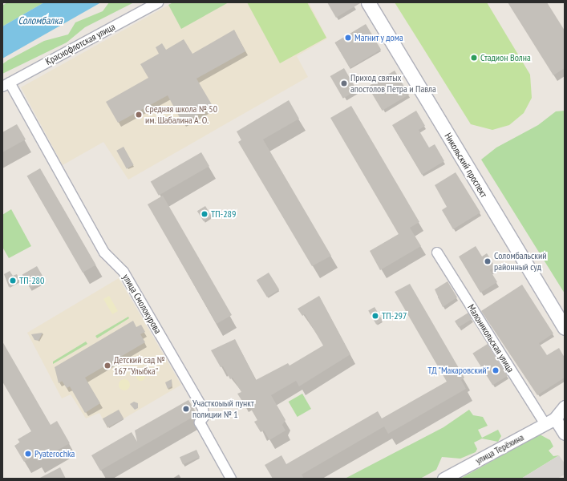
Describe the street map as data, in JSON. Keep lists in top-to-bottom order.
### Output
{
  "streets": {
    "main road": ["Никольский проспект"],
    "street": [
      "Краснофлотская улица",
      "улица Смолокурова",
      "Малоникольская улица",
      "улица Терёхина"
    ]
  },
  "crossings": [
    ["Краснофлотская улица", "улица Смолокурова"],
    ["Малоникольская улица", "улица Терёхина"]
  ],
  "water": ["Соломбалка"],
  "places": [
    "Магнит у дома",
    "Стадион Волна",
    "Приход святых апостолов Петра и Павла",
    "Средняя школа № 50 им. Шабалина А. О.",
    "ТП-289",
    "Соломбальский районный суд",
    "ТП-280",
    "ТП-297",
    "Детский сад № 167 \"Улыбка\"",
    "ТД \"Макаровский\"",
    "Участкоыый пункт полиции № 1",
    "Pyaterochka"
  ]
}
